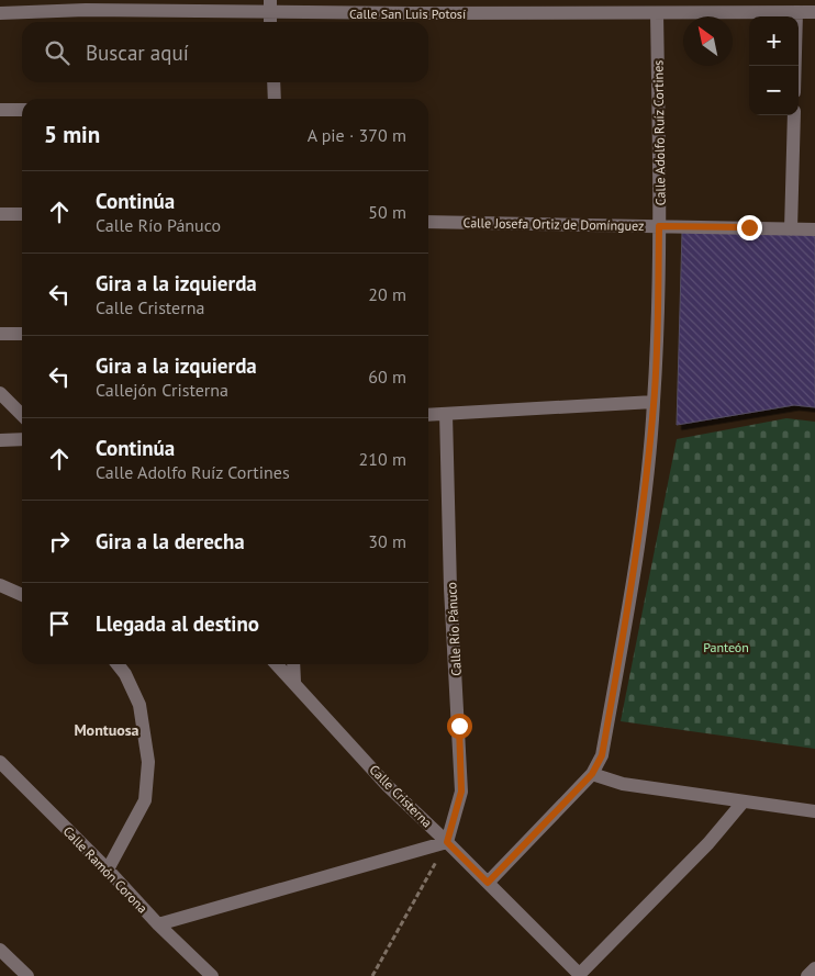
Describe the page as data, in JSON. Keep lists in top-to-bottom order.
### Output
{
  "streets": {
    "street": [
      "Calle San Luis Potosí",
      "Calle Adolfo Ruíz Cortines",
      "Calle Josefa Ortiz de Domínguez",
      "Calle Río Pánuco",
      "Calle Cristerna",
      "Calle Ramón Corona"
    ]
  },
  "crossings": [
    ["Calle San Luis Potosí", "Calle Adolfo Ruíz Cortines"],
    ["Calle Adolfo Ruíz Cortines", "Calle Josefa Ortiz de Domínguez"],
    ["Calle Adolfo Ruíz Cortines", "Calle Cristerna"],
    ["Calle Río Pánuco", "Calle Cristerna"]
  ],
  "districts": ["Montuosa"],
  "parks": ["Panteón"],
  "north": "top left",
  "page": {
    "map_buttons": ["+", "−"],
    "search": "Buscar aquí",
    "heading": ["5 min", "A pie · 370 m"],
    "list": [
      ["Continúa", "Calle Río Pánuco", "50 m"],
      ["Gira a la izquierda", "Calle Cristerna", "20 m"],
      ["Gira a la izquierda", "Callejón Cristerna", "60 m"],
      ["Continúa", "Calle Adolfo Ruíz Cortines", "210 m"],
      ["Gira a la derecha", "30 m"],
      "Llegada al destino"
    ]
  }
}
